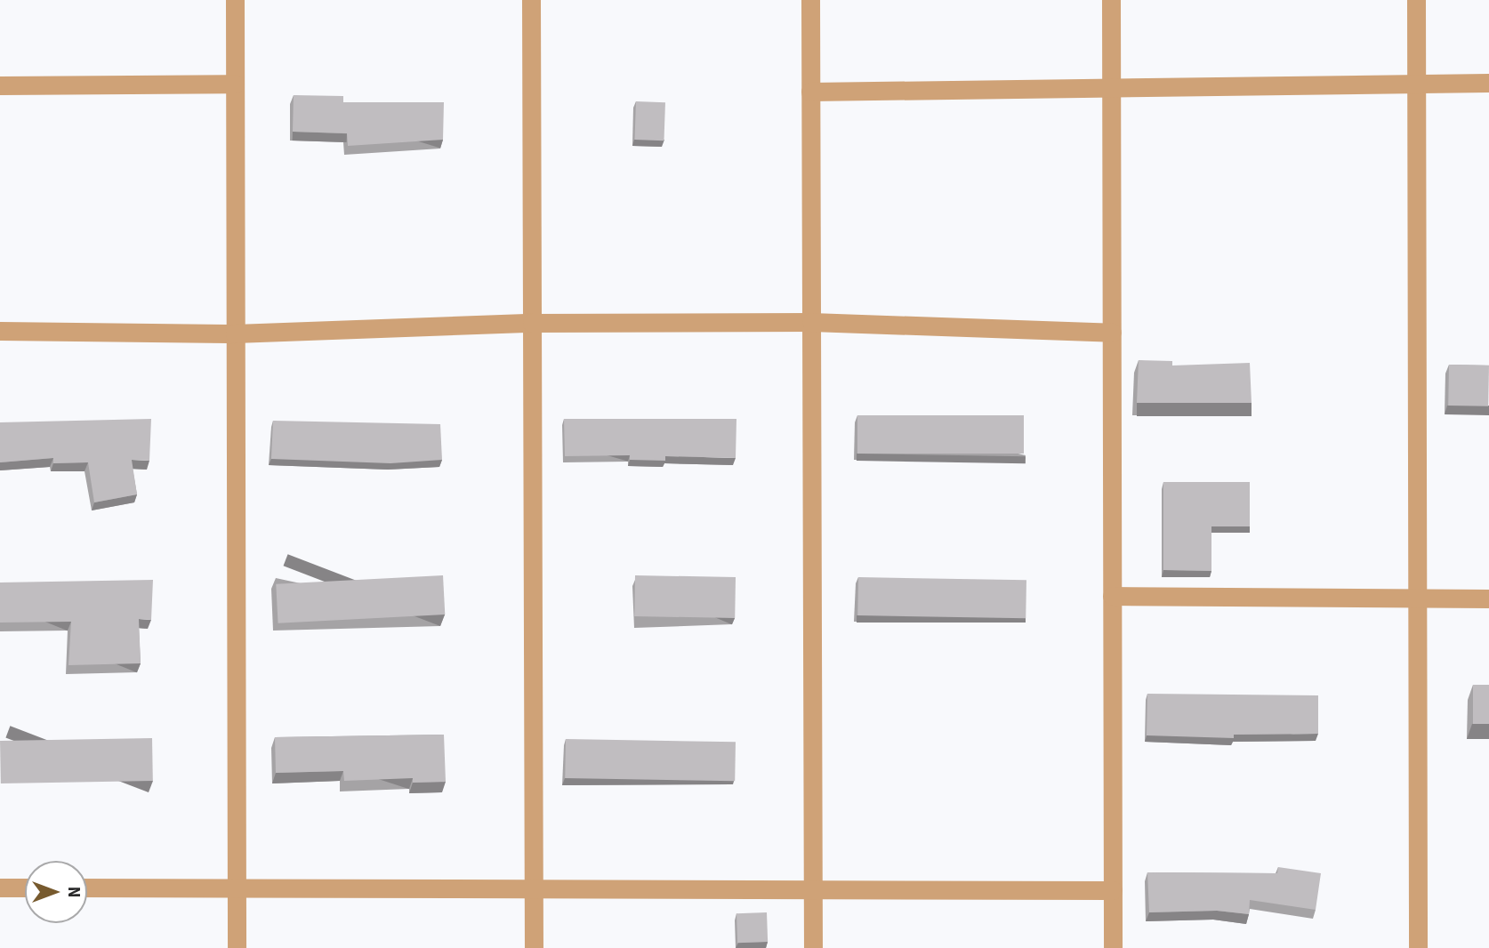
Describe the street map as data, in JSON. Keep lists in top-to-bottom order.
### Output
{
  "north": "right"
}
